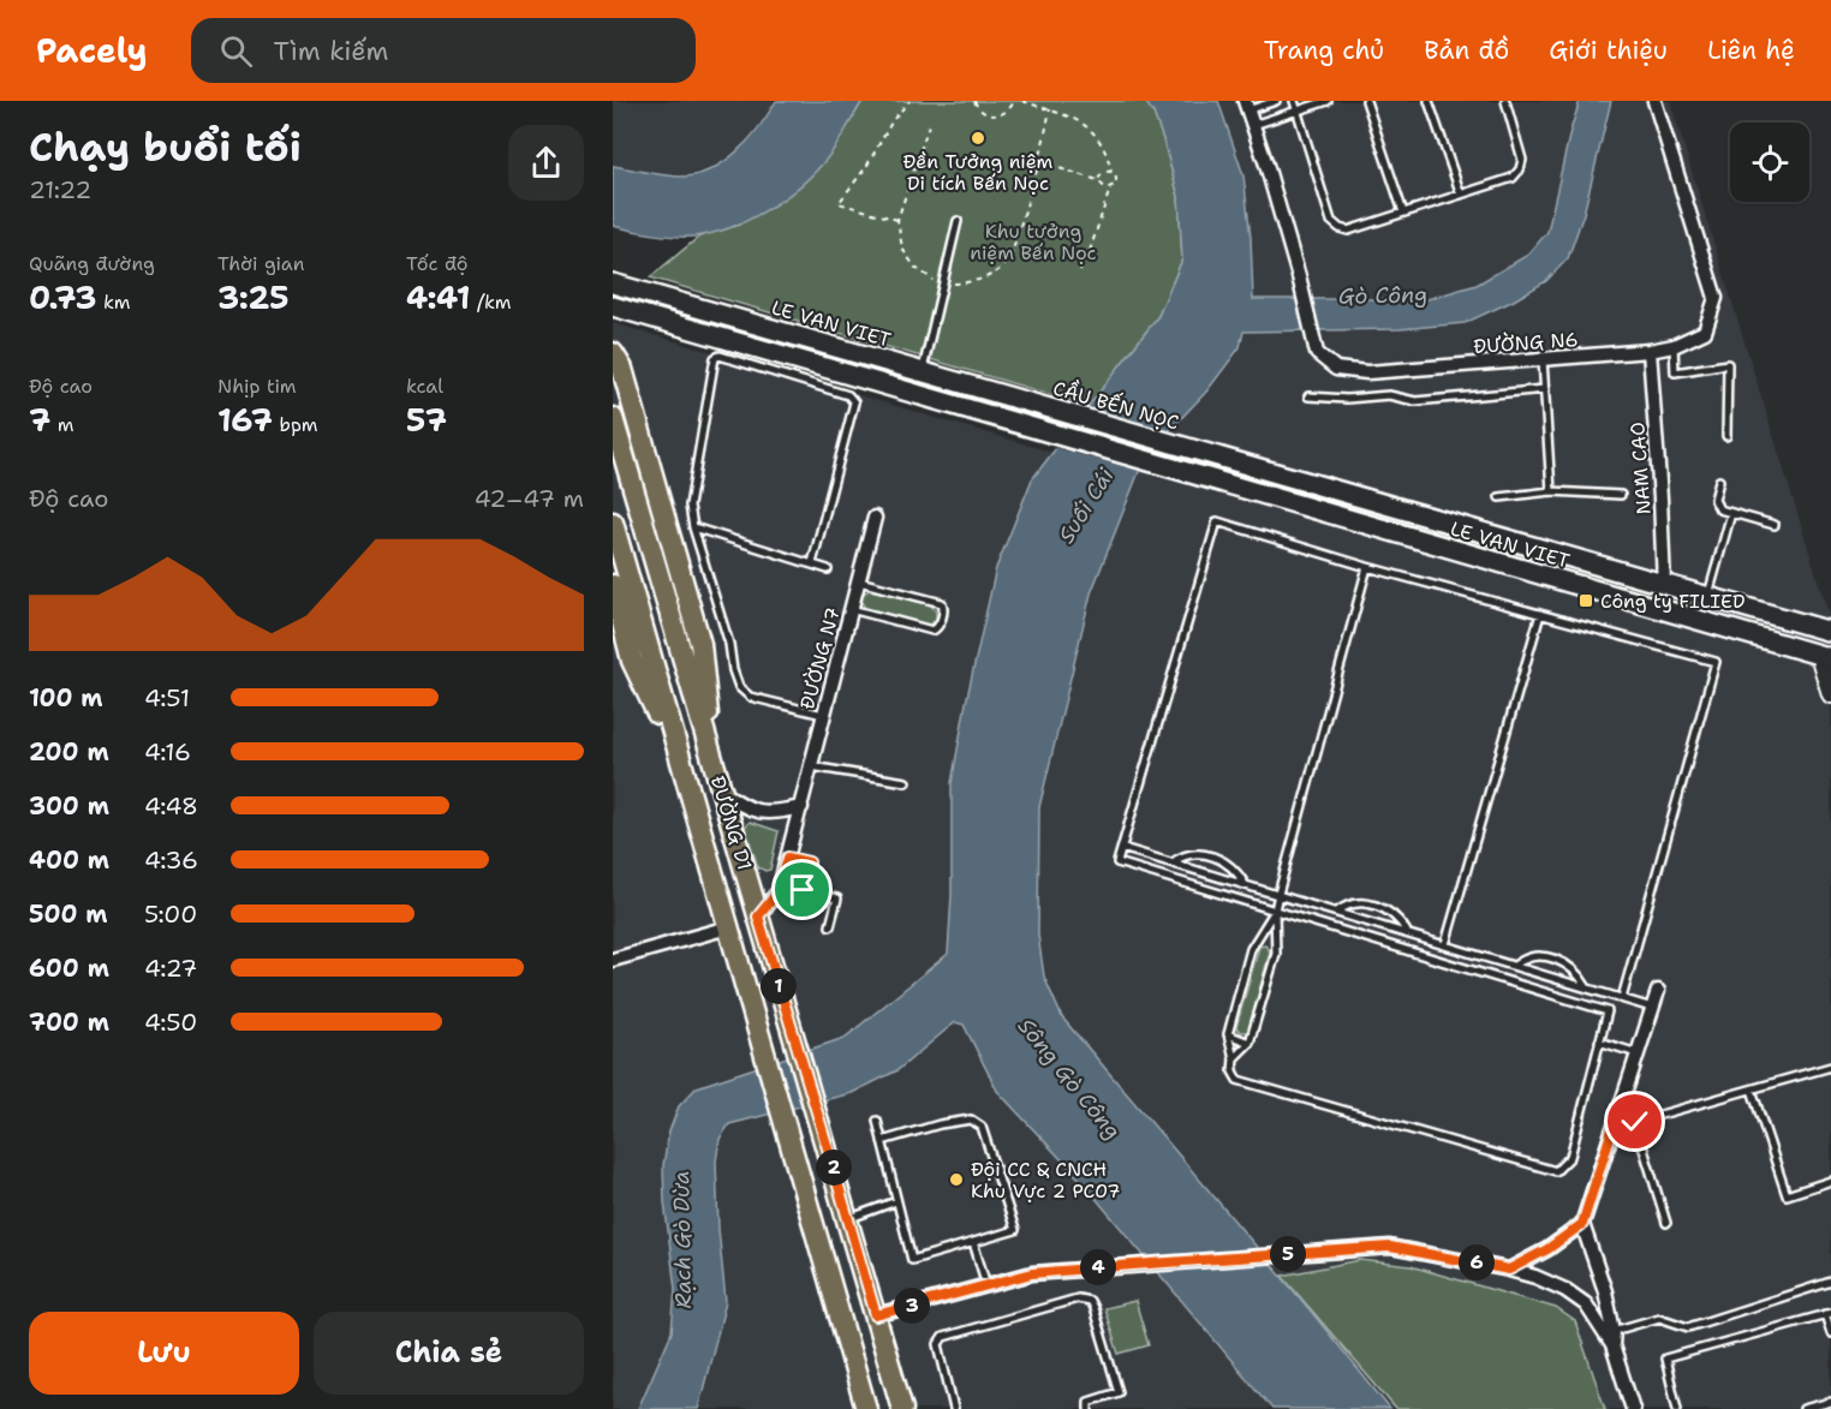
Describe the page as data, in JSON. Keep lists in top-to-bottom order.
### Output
{
  "streets": {
    "main road": ["LE VAN VIET", "CẦU BẾN NỌC", "ĐƯỜNG D1"],
    "street": ["ĐƯỜNG N6", "NAM CAO", "ĐƯỜNG N7"]
  },
  "crossings": [
    ["LE VAN VIET", "CẦU BẾN NỌC"],
    ["LE VAN VIET", "NAM CAO"],
    ["ĐƯỜNG N6", "NAM CAO"],
    ["ĐƯỜNG N7", "ĐƯỜNG D1"]
  ],
  "water": [
    "Gò Công",
    "Suối Cái",
    "Sông Gò Công",
    "Rạch Gò Dừa"
  ],
  "parks": ["Khu tưởng niệm Bến Nọc"],
  "places": {
    "other": ["Đền Tưởng niệm Di tích Bến Nọc", "Đội CC & CNCH Khu Vực 2 PC07"],
    "transit": ["Công ty FILIED"]
  },
  "page": {
    "header": "Pacely",
    "search": "Tìm kiếm",
    "nav": [
      "Trang chủ",
      "Bản đồ",
      "Giới thiệu",
      "Liên hệ"
    ],
    "heading": ["Chạy buổi tối", "21:22"],
    "stats": [
      ["Quãng đường", "0.73 km"],
      ["Thời gian", "3:25"],
      ["Tốc độ", "4:41 /km"],
      ["Độ cao", "7 m"],
      ["Nhịp tim", "167 bpm"],
      ["kcal", "57"]
    ],
    "chart": ["Độ cao", "42–47 m"],
    "list": [
      {
        "name": "100 m",
        "note": "4:51"
      },
      {
        "name": "200 m",
        "note": "4:16"
      },
      {
        "name": "300 m",
        "note": "4:48"
      },
      {
        "name": "400 m",
        "note": "4:36"
      },
      {
        "name": "500 m",
        "note": "5:00"
      },
      {
        "name": "600 m",
        "note": "4:27"
      },
      {
        "name": "700 m",
        "note": "4:50"
      }
    ],
    "pins": [
      "1",
      "2",
      "5",
      "6",
      "4",
      "3"
    ],
    "buttons": ["Lưu", "Chia sẻ"]
  }
}
